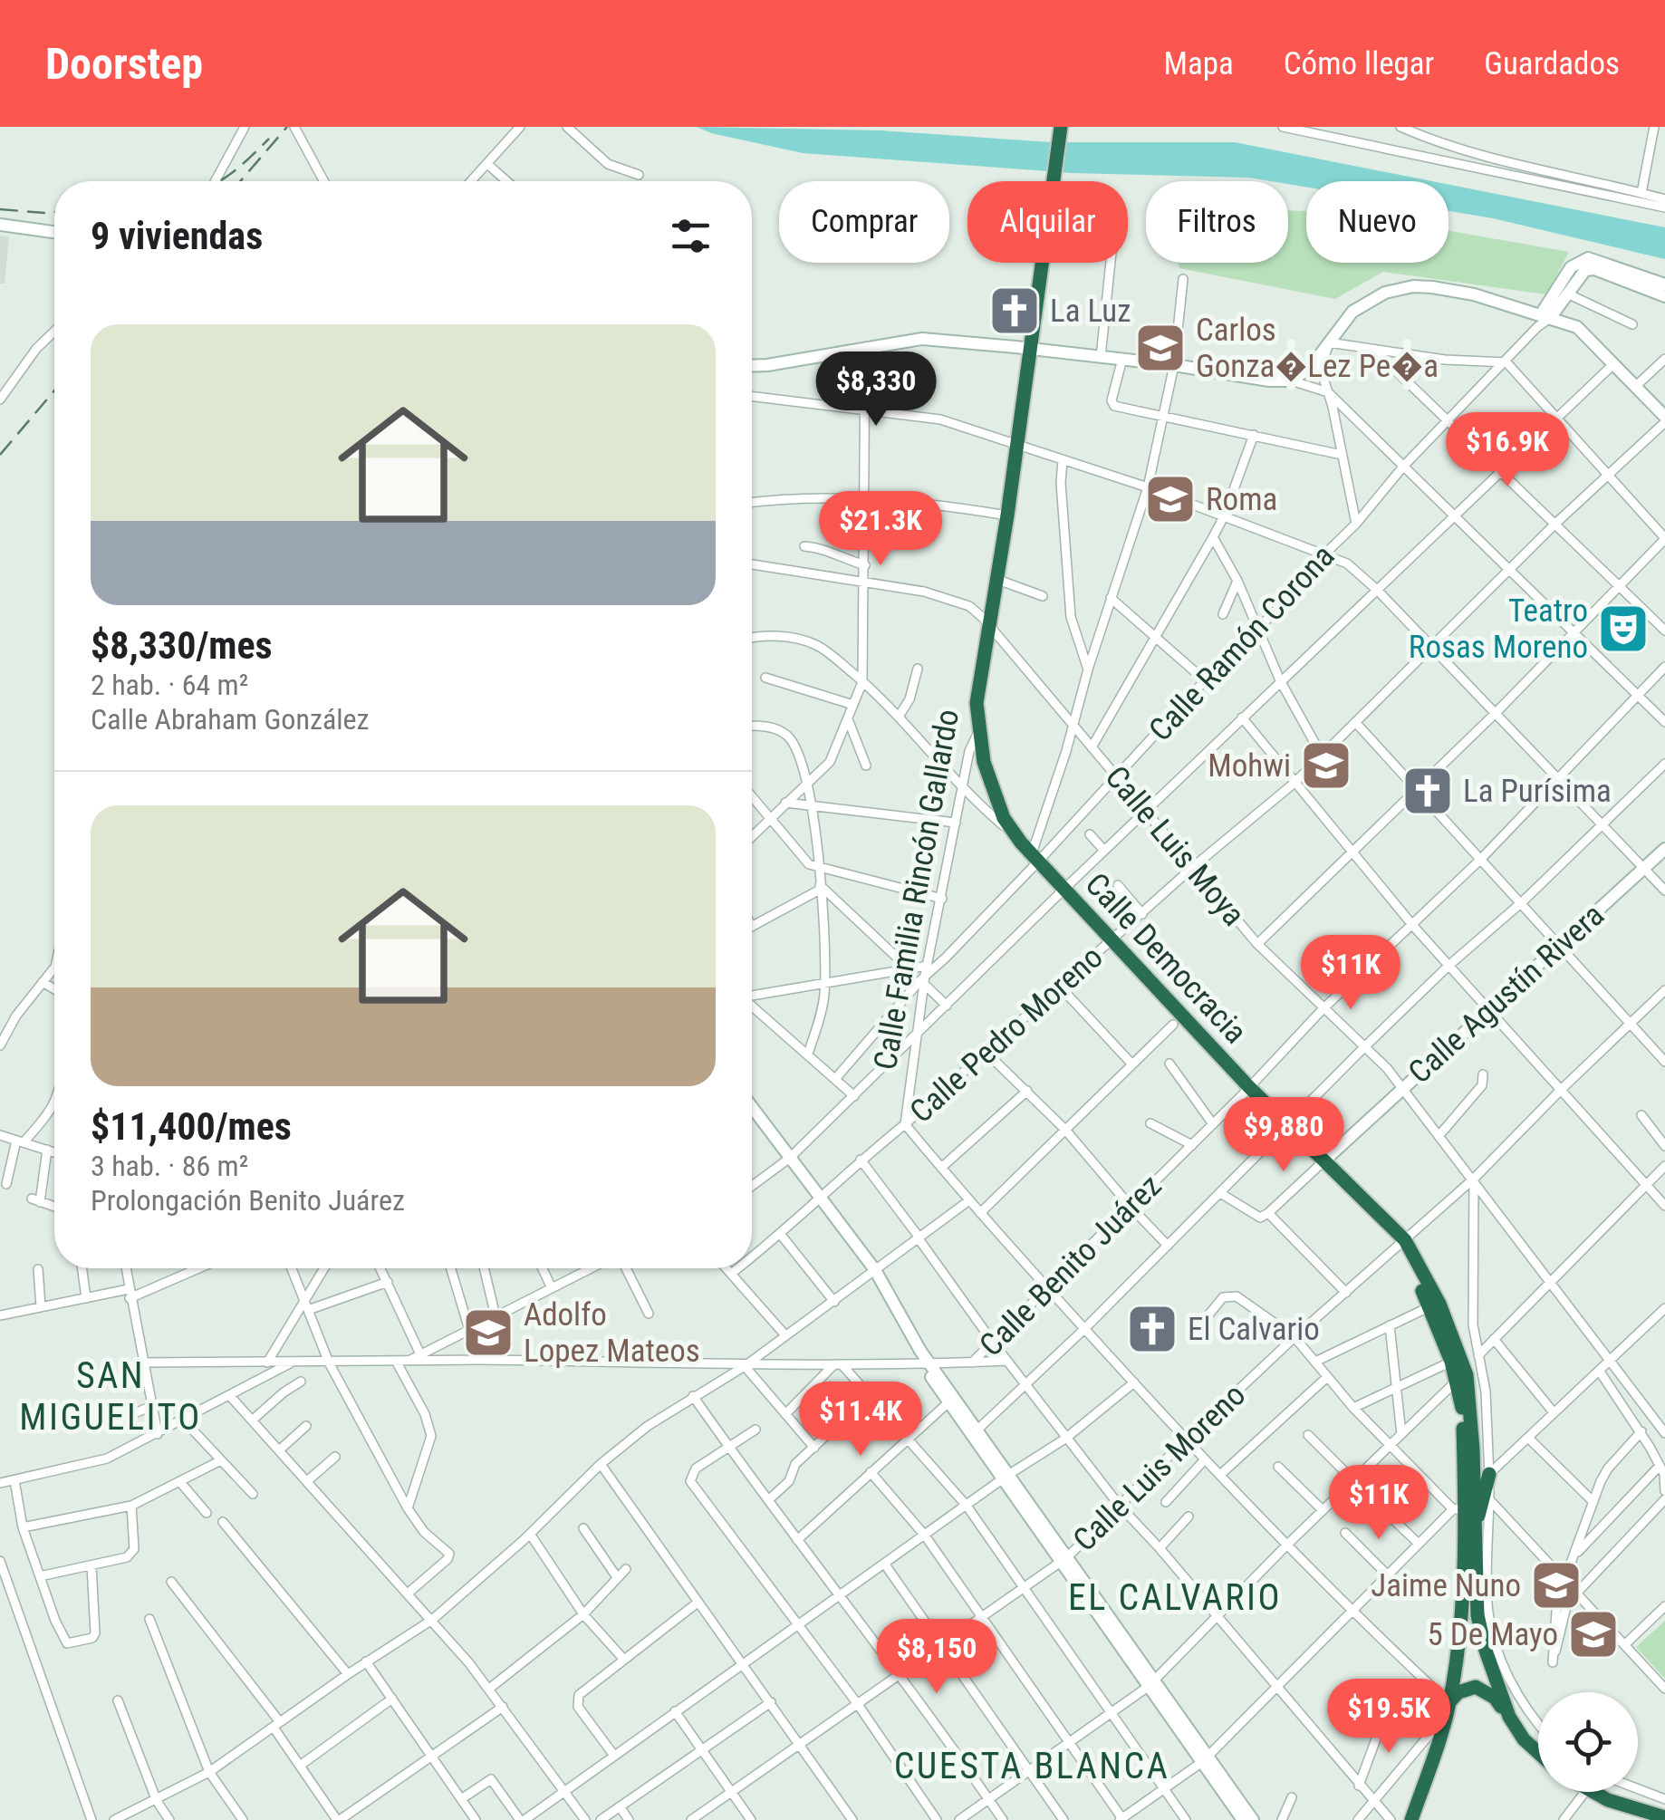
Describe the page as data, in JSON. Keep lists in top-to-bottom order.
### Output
{
  "streets": {
    "highway": ["Calle Familia Rincón Gallardo", "Calle Democracia"],
    "street": [
      "Calle Ramón Corona",
      "Calle Luis Moya",
      "Calle Agustín Rivera",
      "Calle Pedro Moreno",
      "Calle Benito Juárez",
      "Calle Luis Moreno"
    ]
  },
  "crossings": [
    ["Calle Ramón Corona", "Calle Luis Moya"],
    ["Calle Ramón Corona", "Calle Familia Rincón Gallardo"],
    ["Calle Ramón Corona", "Calle Democracia"],
    ["Calle Luis Moya", "Calle Familia Rincón Gallardo"],
    ["Calle Luis Moya", "Calle Agustín Rivera"],
    ["Calle Luis Moya", "Calle Pedro Moreno"],
    ["Calle Luis Moya", "Calle Benito Juárez"],
    ["Calle Luis Moya", "Calle Luis Moreno"],
    ["Calle Familia Rincón Gallardo", "Calle Democracia"],
    ["Calle Familia Rincón Gallardo", "Calle Pedro Moreno"],
    ["Calle Democracia", "Calle Agustín Rivera"],
    ["Calle Democracia", "Calle Pedro Moreno"],
    ["Calle Democracia", "Calle Benito Juárez"],
    ["Calle Democracia", "Calle Luis Moreno"]
  ],
  "districts": ["SAN MIGUELITO", "EL CALVARIO", "CUESTA BLANCA"],
  "places": {
    "church": ["La Luz", "La Purísima", "El Calvario"],
    "school or university": [
      "Carlos Gonza�Lez Pe�a",
      "Roma",
      "Mohwi",
      "Adolfo Lopez Mateos",
      "Jaime Nuno",
      "5 De Mayo"
    ],
    "theatre": ["Teatro Rosas Moreno"]
  },
  "page": {
    "header": "Doorstep",
    "nav": ["Mapa", "Cómo llegar", "Guardados"],
    "chip": [
      "Comprar",
      "Alquilar",
      "Filtros",
      "Nuevo"
    ],
    "heading": "9 viviendas",
    "list": [
      {
        "name": "$8,330/mes",
        "note": "2 hab. · 64 m² · Calle Abraham González"
      },
      {
        "name": "$11,400/mes",
        "note": "3 hab. · 86 m² · Prolongación Benito Juárez"
      }
    ],
    "price": [
      "$8,330",
      "$16.9K",
      "$21.3K",
      "$11K",
      "$9,880",
      "$11.4K",
      "$11K",
      "$8,150",
      "$19.5K"
    ]
  }
}
